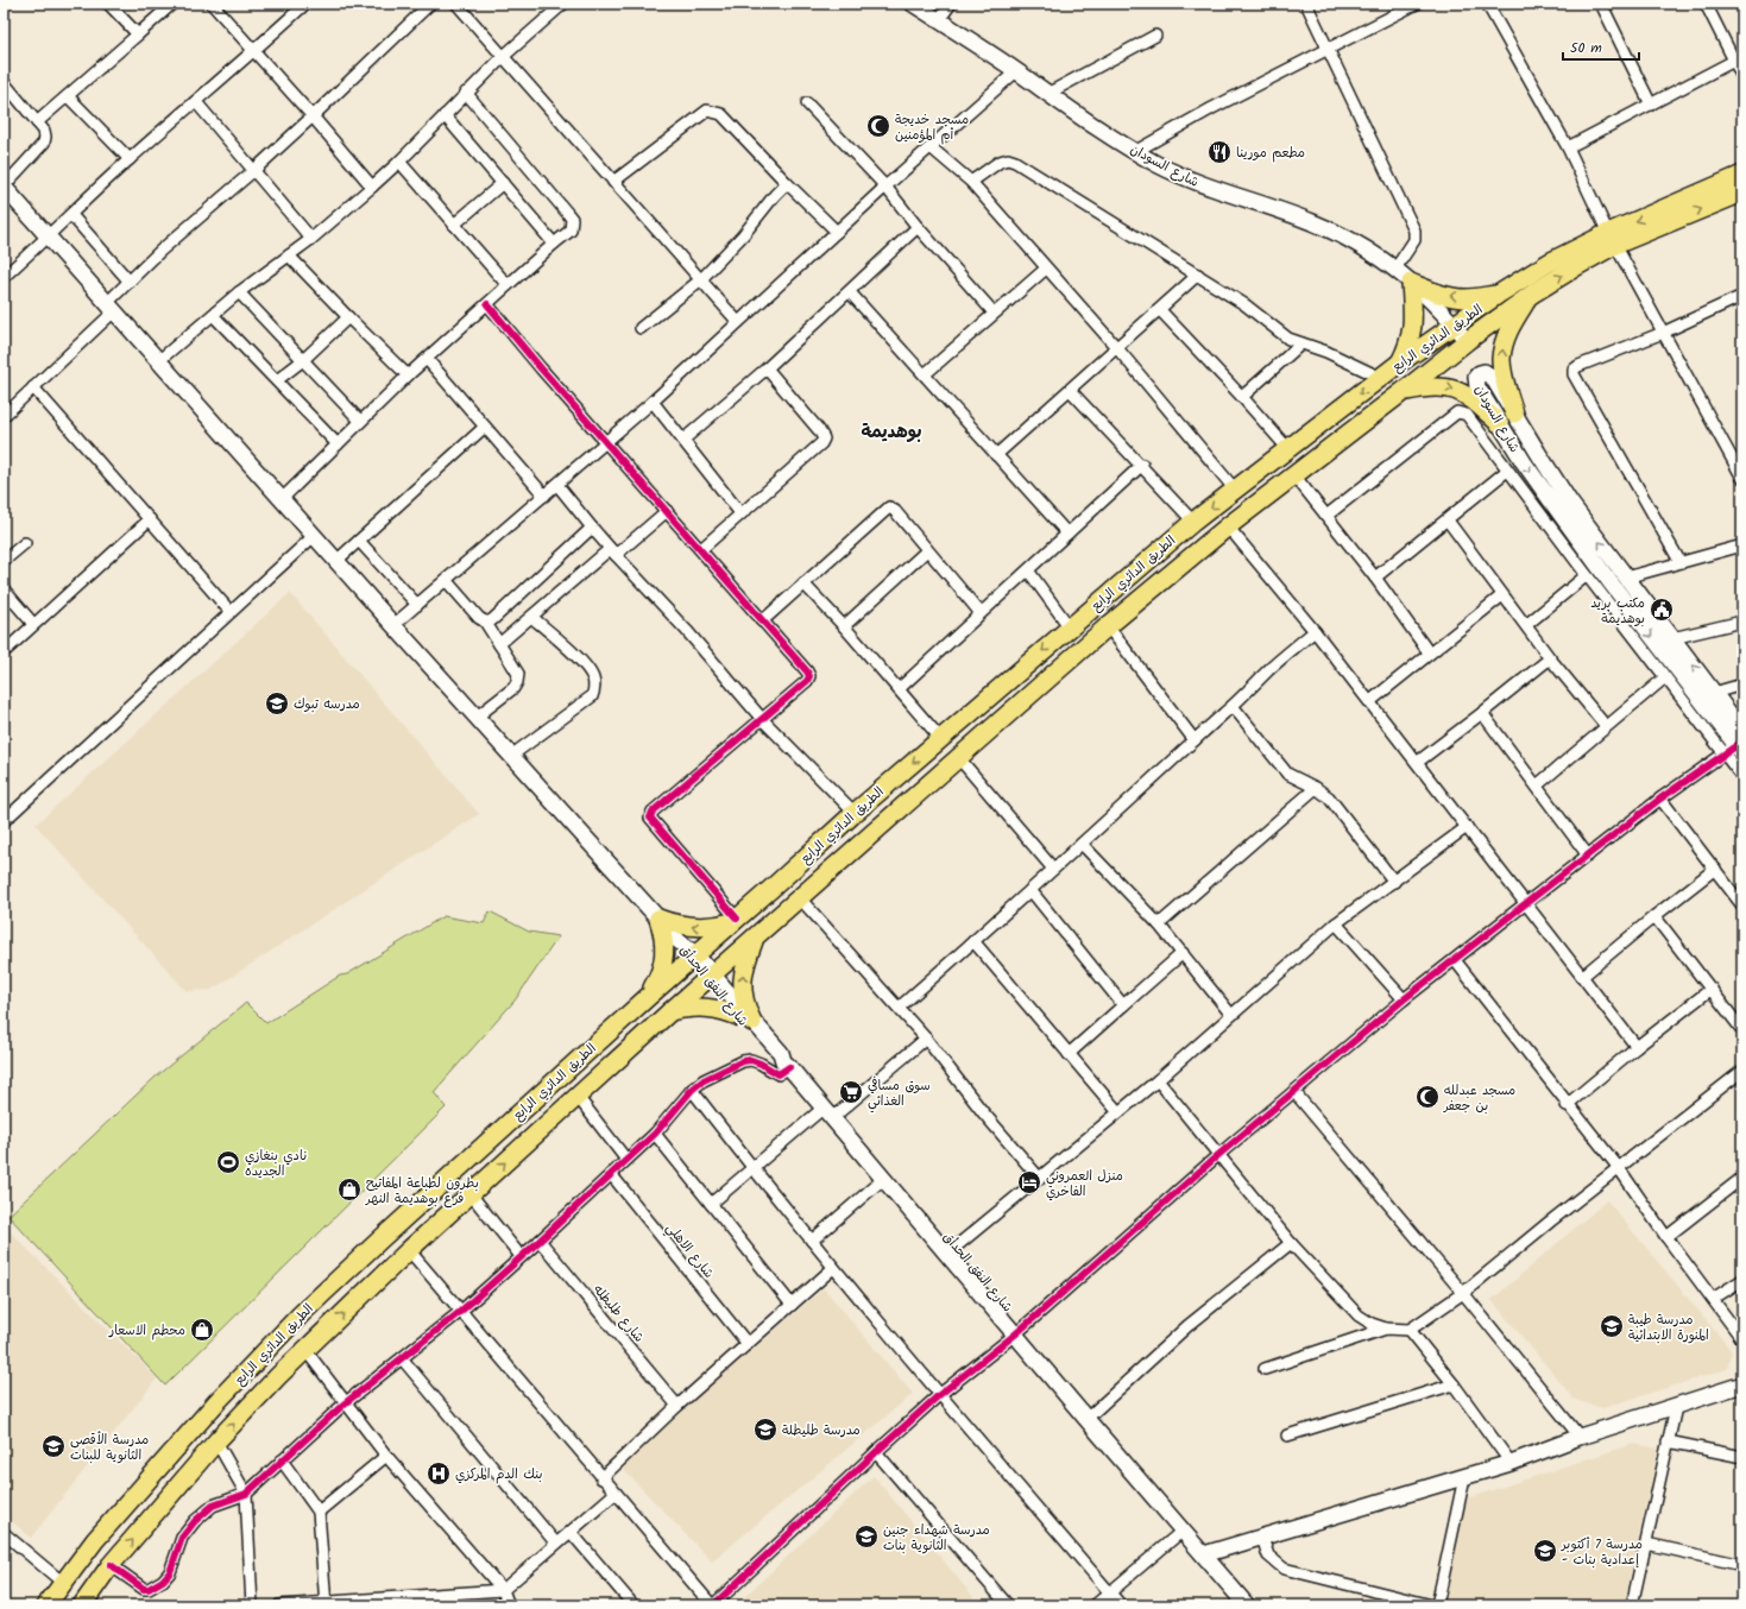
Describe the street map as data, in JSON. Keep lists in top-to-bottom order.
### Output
{
  "streets": {
    "main road": ["شارع السودان", "الطريق الدائري الرابع", "شارع النفق الحدأق"],
    "street": ["شارع الاهلي", "شارع طليطله"]
  },
  "crossings": [
    ["شارع السودان", "الطريق الدائري الرابع"],
    ["الطريق الدائري الرابع", "شارع النفق الحدأق"]
  ],
  "districts": ["بوهديمة"],
  "places": {
    "mosque": ["مسجد خديجة أم المؤمنين", "مسجد عبدلله بن جعفر"],
    "restaurant": ["مطعم مورينا"],
    "public building": ["مكتب بريد بوهديمة"],
    "school or university": [
      "مدرسه تبوك",
      "مدرسة طيبة المنورة الابتدائية",
      "مدرسة طليطلة",
      "مدرسة الأقصى الثانوية للبنات",
      "مدرسة شهداء جنين الثانوية بنات",
      "مدرسة 7 أكتوبر - إعدادية بنات"
    ],
    "supermarket": ["سوق مسافي الغذائي"],
    "sports": ["نادي بنغازي الجديده"],
    "hotel": ["منزل العمروني الفاخري"],
    "shop": ["بطرون لطباعة المفاتيح فرع بوهديمة النهر", "محطم الاسعار"],
    "hospital": ["بنك الدم المركزي"]
  },
  "scale_bar": "50 m"
}
